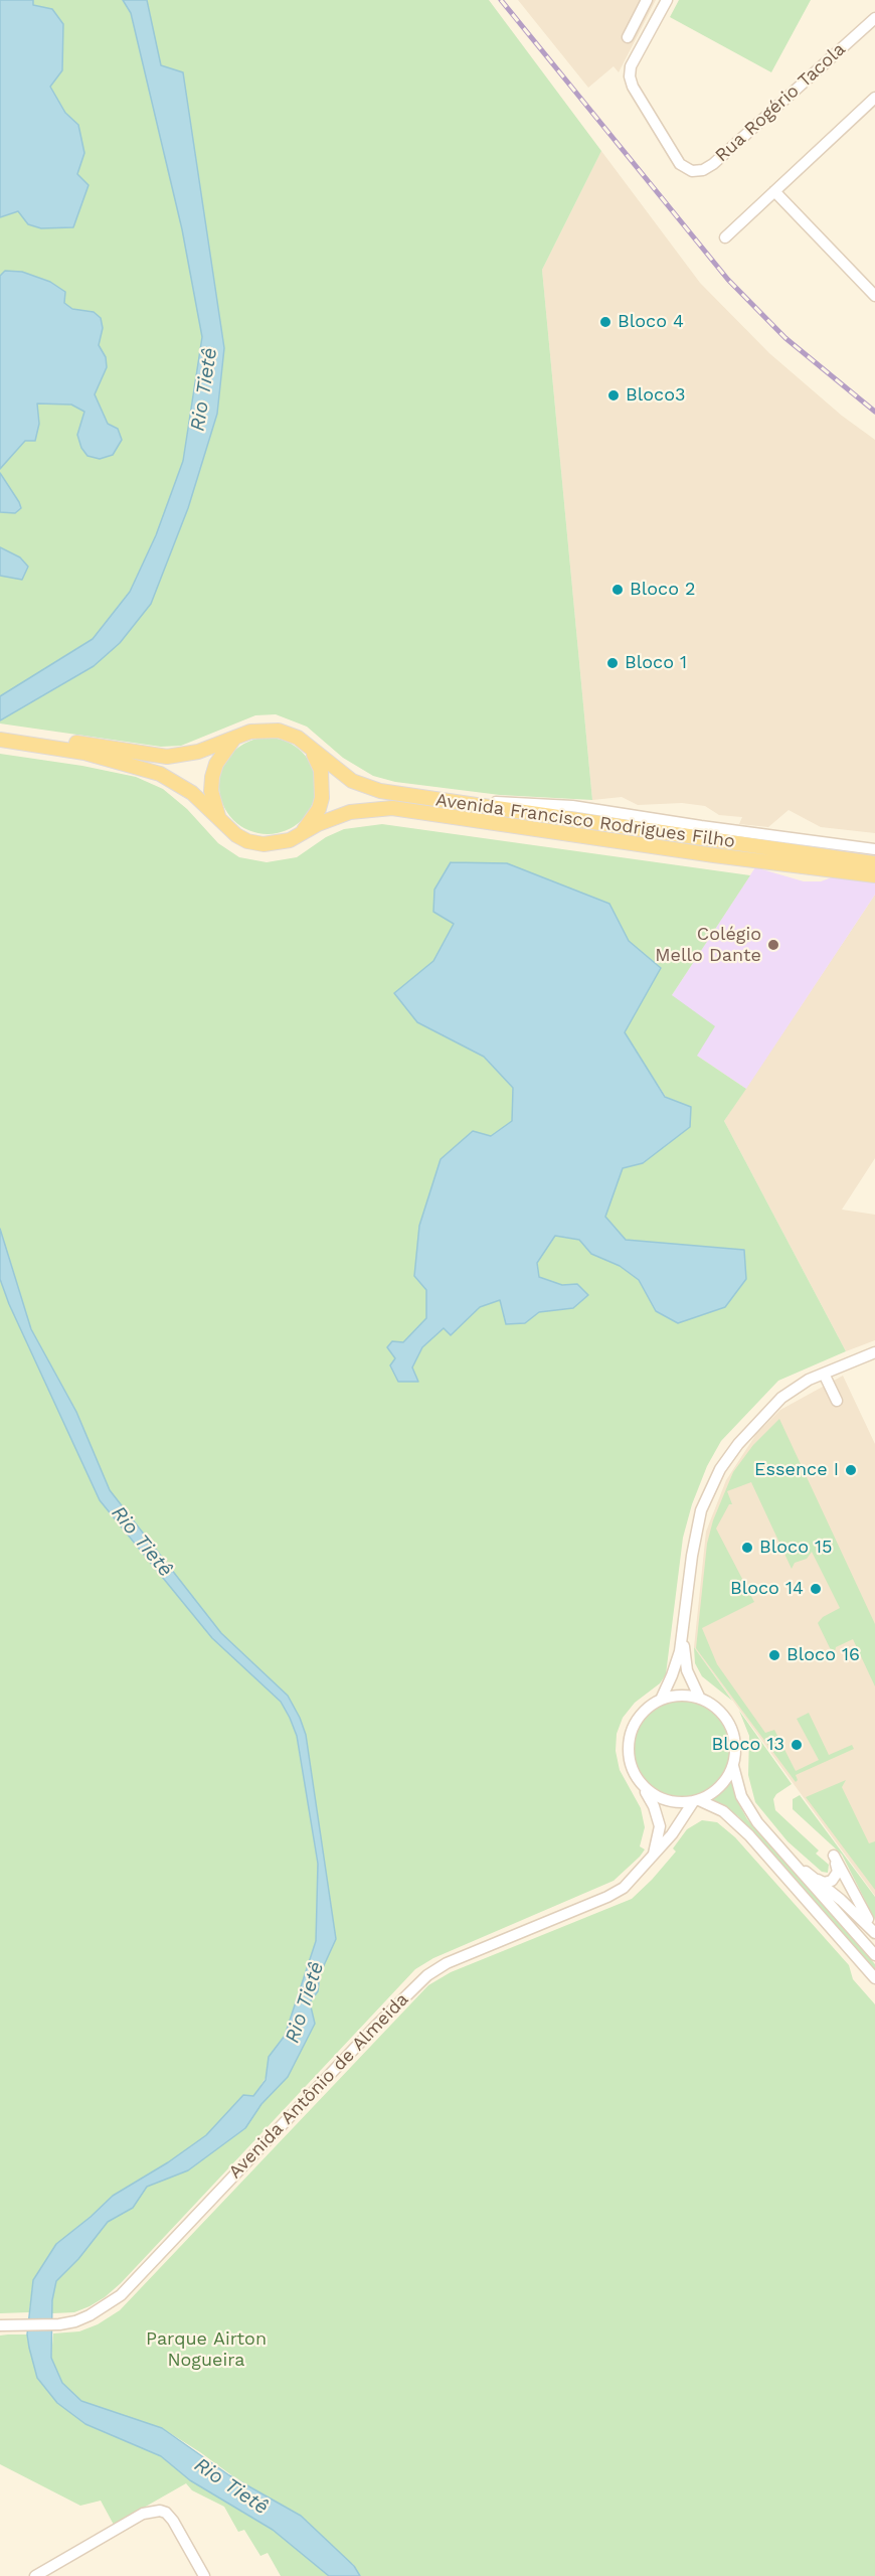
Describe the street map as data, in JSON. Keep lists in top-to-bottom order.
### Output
{
  "streets": {
    "main road": ["Avenida Francisco Rodrigues Filho"],
    "street": ["Rua Rogério Tacola", "Avenida Antônio de Almeida"]
  },
  "water": ["Rio Tietê"],
  "parks": ["Parque Airton Nogueira"],
  "places": [
    "Bloco 4",
    "Bloco3",
    "Bloco 2",
    "Bloco 1",
    "Colégio Mello Dante",
    "Essence I",
    "Bloco 15",
    "Bloco 14",
    "Bloco 16",
    "Bloco 13"
  ]
}
